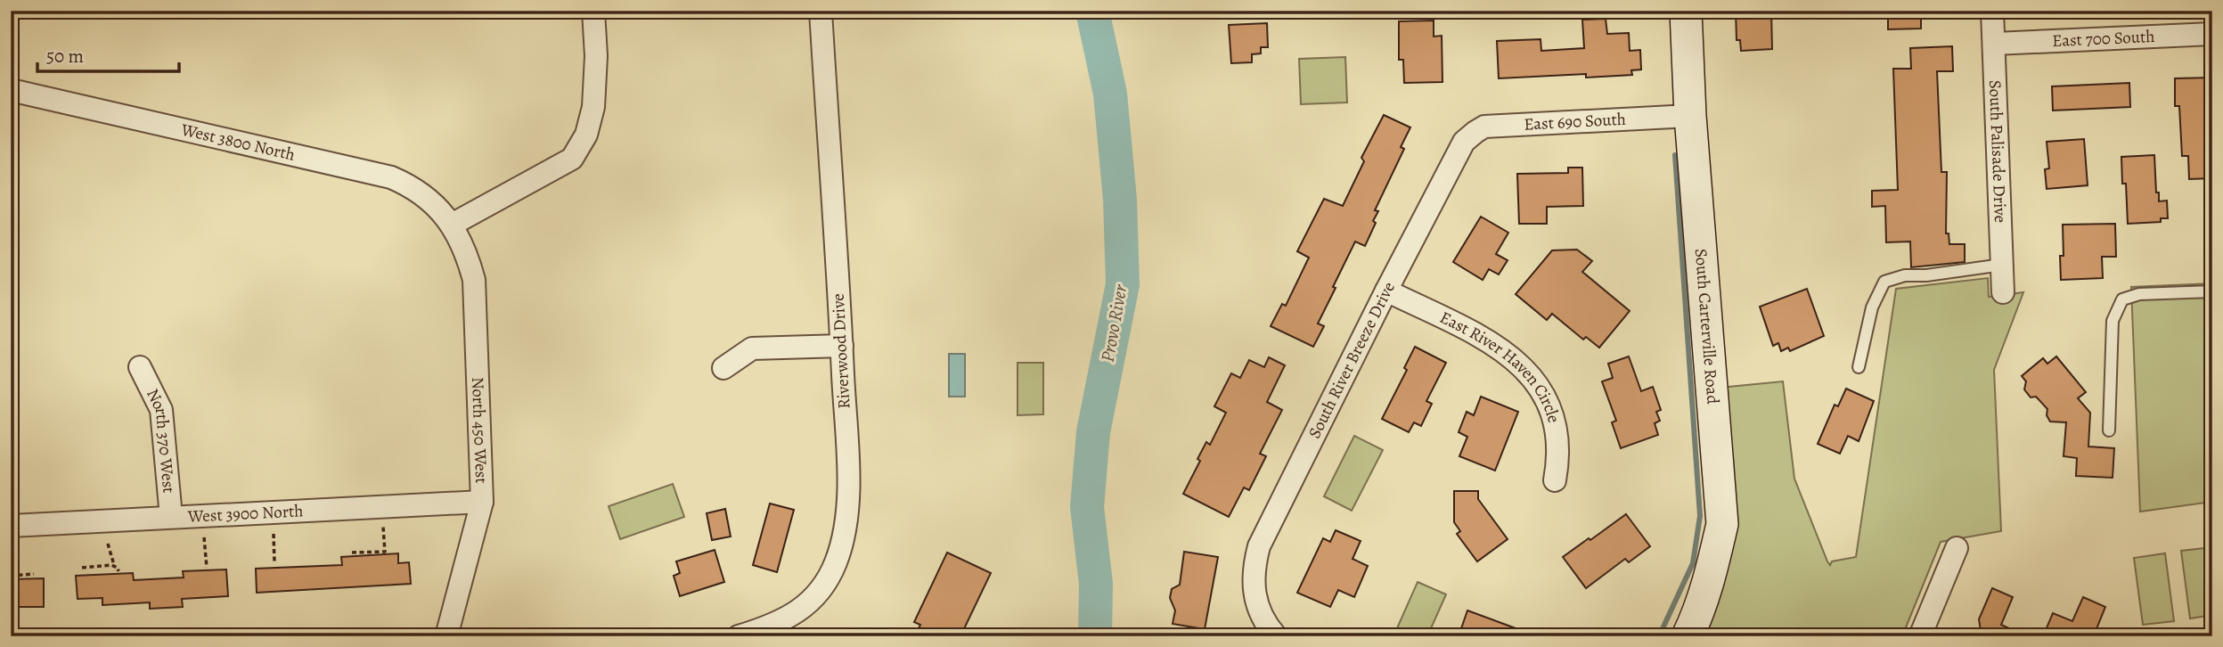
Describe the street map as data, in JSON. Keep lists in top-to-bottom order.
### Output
{
  "streets": {
    "street": [
      "East 700 South",
      "East 690 South",
      "West 3800 North",
      "South Palisade Drive",
      "South Carterville Road",
      "Riverwood Drive",
      "South River Breeze Drive",
      "East River Haven Circle",
      "North 450 West",
      "North 370 West",
      "West 3900 North"
    ]
  },
  "crossings": [
    ["East 700 South", "South Palisade Drive"],
    ["East 690 South", "South Carterville Road"],
    ["East 690 South", "South River Breeze Drive"],
    ["West 3800 North", "North 450 West"],
    ["South River Breeze Drive", "East River Haven Circle"],
    ["North 450 West", "West 3900 North"],
    ["North 370 West", "West 3900 North"]
  ],
  "water": ["Provo River"],
  "scale_bar": "50 m"
}
